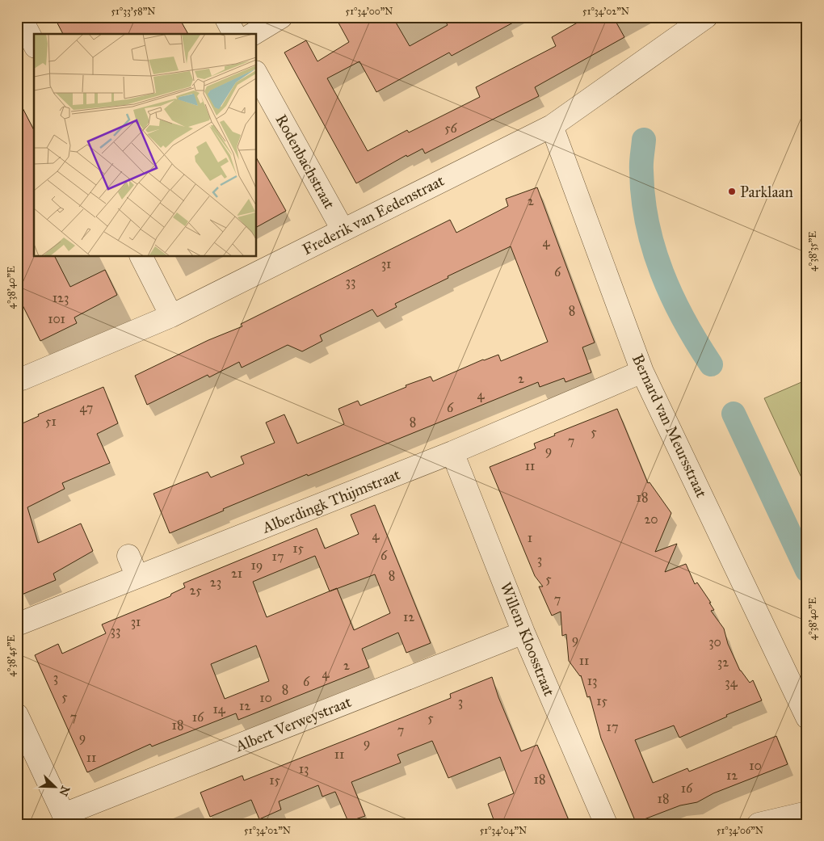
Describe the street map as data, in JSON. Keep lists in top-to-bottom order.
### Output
{
  "streets": {
    "street": [
      "Rodenbachstraat",
      "Frederik van Eedenstraat",
      "Bernard van Meursstraat",
      "Alberdingk Thijmstraat",
      "Willem Kloosstraat",
      "Albert Verweystraat"
    ]
  },
  "crossings": [
    ["Rodenbachstraat", "Frederik van Eedenstraat"],
    ["Frederik van Eedenstraat", "Bernard van Meursstraat"],
    ["Bernard van Meursstraat", "Alberdingk Thijmstraat"],
    ["Alberdingk Thijmstraat", "Willem Kloosstraat"],
    ["Willem Kloosstraat", "Albert Verweystraat"]
  ],
  "places": ["Parklaan"],
  "house_numbers": [
    "56",
    "2",
    "4",
    "31",
    "6",
    "33",
    "123",
    "8",
    "101",
    "2",
    "4",
    "47",
    "6",
    "51",
    "8",
    "5",
    "7",
    "9",
    "11",
    "18",
    "20",
    "4",
    "1",
    "15",
    "6",
    "17",
    "3",
    "19",
    "21",
    "8",
    "5",
    "23",
    "25",
    "7",
    "12",
    "31",
    "33",
    "9",
    "30",
    "11",
    "32",
    "2",
    "4",
    "3",
    "13",
    "6",
    "34",
    "8",
    "5",
    "10",
    "15",
    "3",
    "12",
    "14",
    "7",
    "16",
    "5",
    "18",
    "17",
    "7",
    "9",
    "9",
    "11",
    "11",
    "10",
    "13",
    "12",
    "18",
    "15",
    "16",
    "18"
  ],
  "north": "bottom right",
  "coordinates": [
    "51°33'58\"N",
    "51°34'00\"N",
    "51°34'02\"N",
    "4°38'35\"E",
    "4°38'40\"E",
    "4°38'45\"E",
    "51°34'04\"N",
    "51°34'06\"N"
  ]
}
